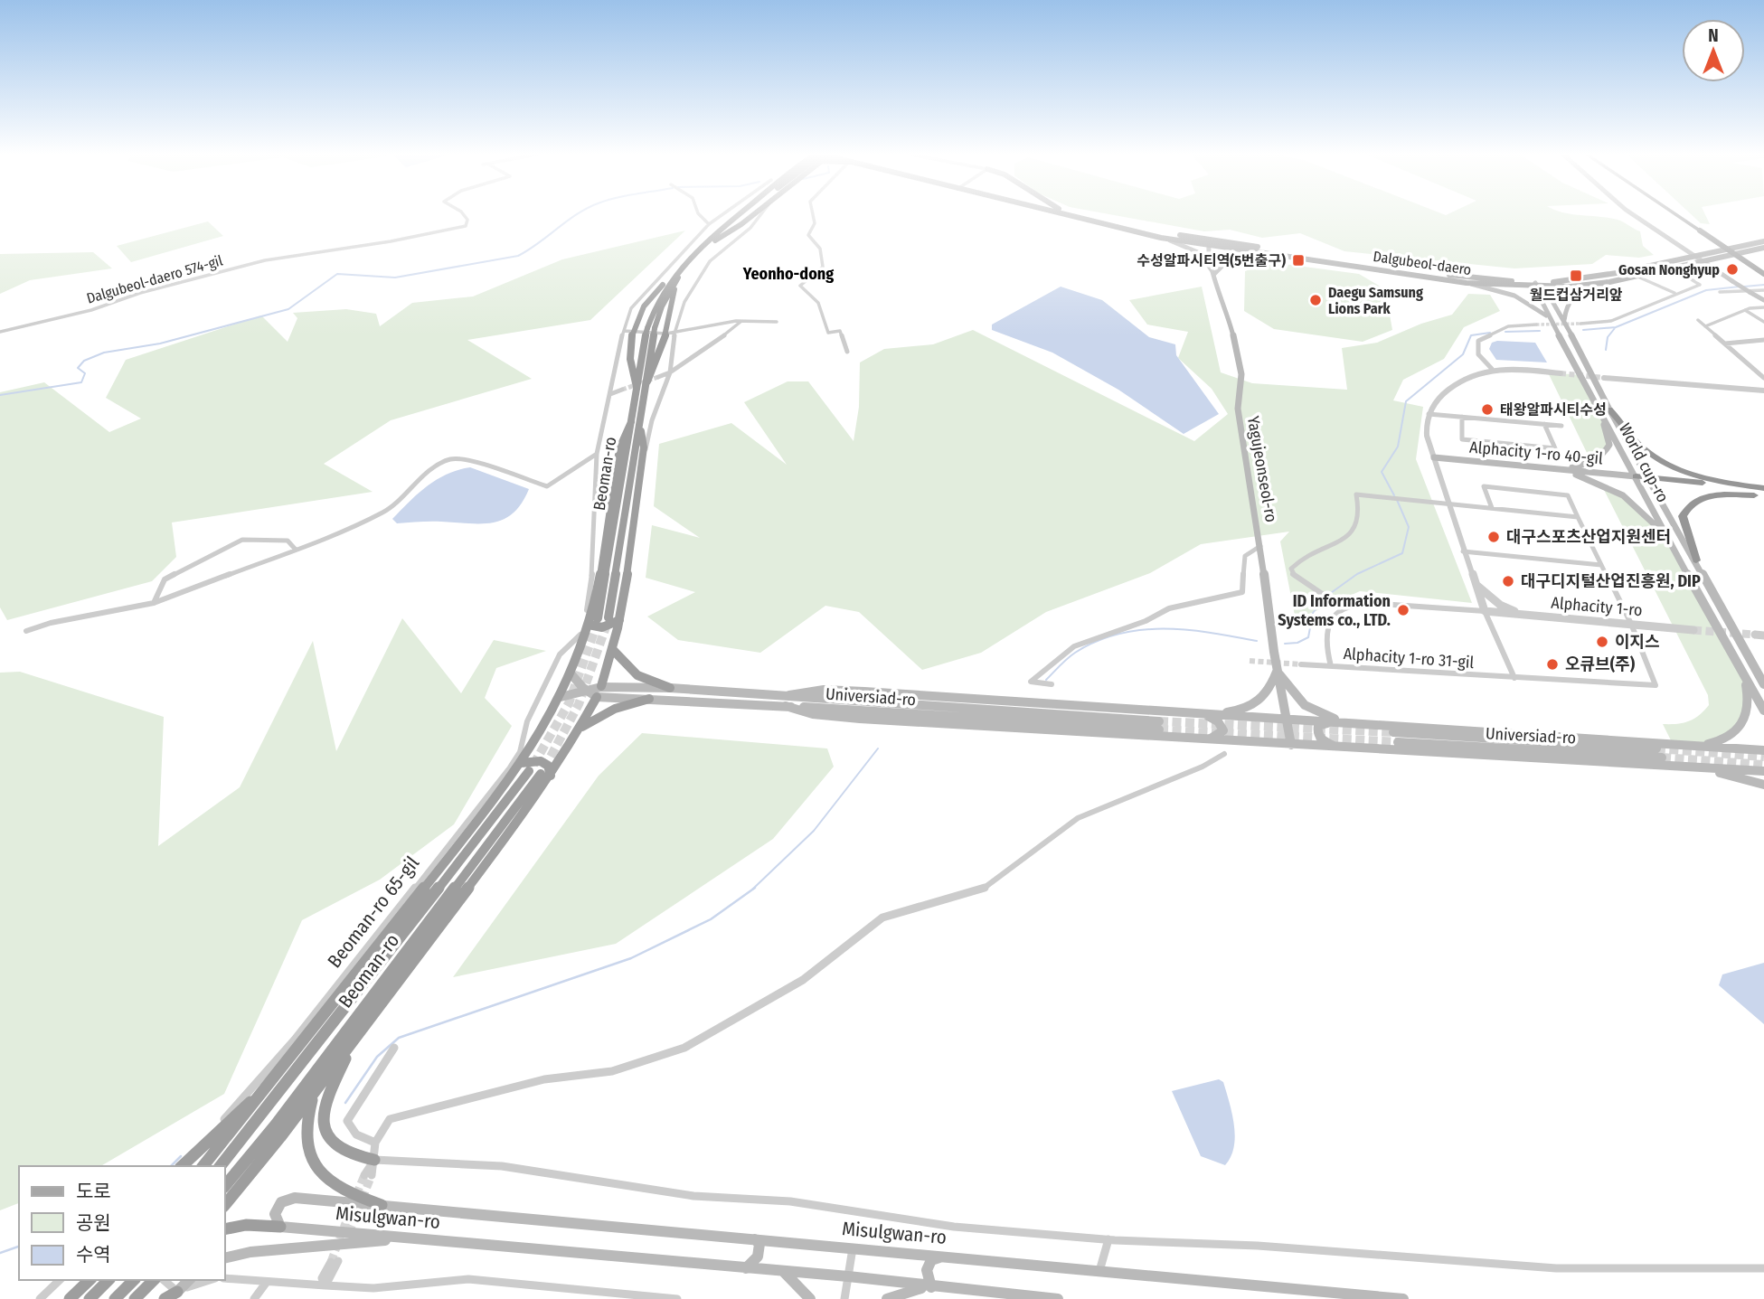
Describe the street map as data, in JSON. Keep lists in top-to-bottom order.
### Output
{
  "streets": {
    "highway": ["Beoman-ro"],
    "main road": [
      "Dalgubeol-daero",
      "Alphacity 1-ro 40-gil",
      "World cup-ro",
      "Yagujeonseol-ro",
      "Universiad-ro",
      "Misulgwan-ro"
    ],
    "street": [
      "Dalgubeol-daero 574-gil",
      "Alphacity 1-ro",
      "Alphacity 1-ro 31-gil",
      "Beoman-ro 65-gil"
    ]
  },
  "crossings": [
    ["Dalgubeol-daero", "World cup-ro"],
    ["Dalgubeol-daero", "Yagujeonseol-ro"],
    ["Alphacity 1-ro 40-gil", "World cup-ro"],
    ["Alphacity 1-ro", "Alphacity 1-ro 31-gil"]
  ],
  "districts": ["Yeonho-dong"],
  "places": {
    "transit": ["수성알파시티역(5번출구)", "월드컵삼거리앞"],
    "other": [
      "Gosan Nonghyup",
      "Daegu Samsung Lions Park",
      "태왕알파시티수성",
      "대구스포츠산업지원센터",
      "대구디지털산업진흥원, DIP",
      "ID Information Systems co., LTD.",
      "이지스",
      "오큐브(주)"
    ]
  },
  "legend": ["도로", "공원", "수역"],
  "north": "top"
}
